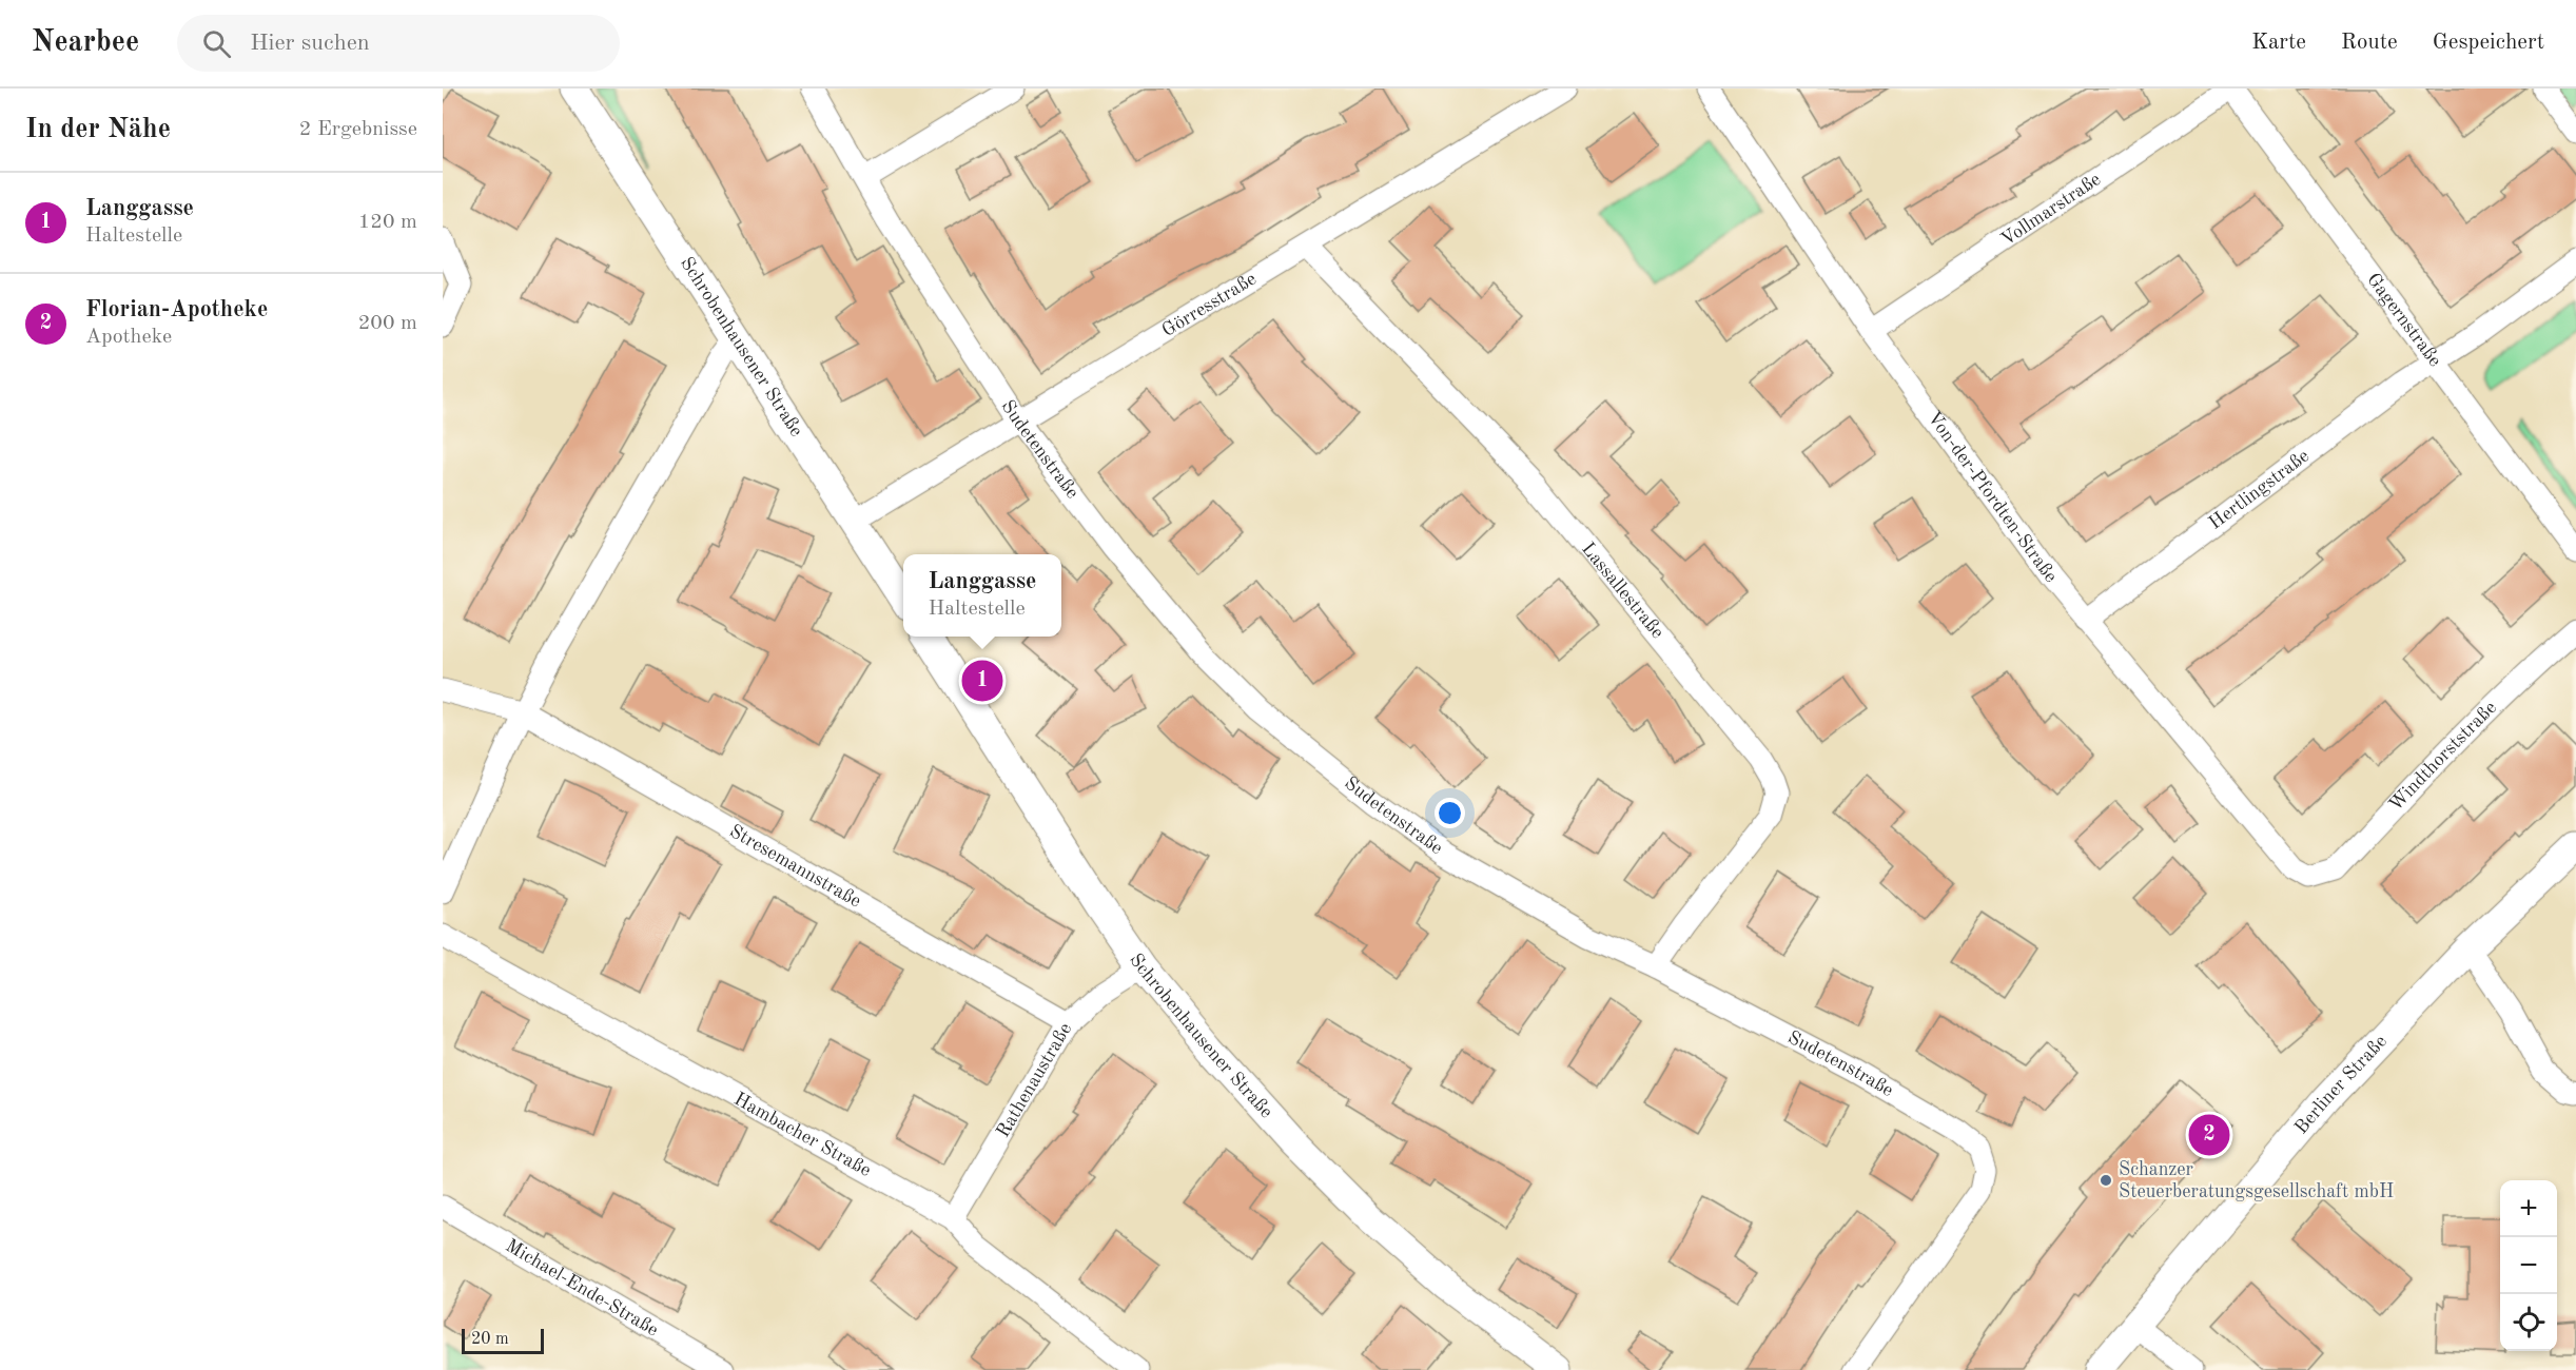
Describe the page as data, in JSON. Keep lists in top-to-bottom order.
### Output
{
  "streets": {
    "street": [
      "Vollmarstraße",
      "Görresstraße",
      "Gagernstraße",
      "Schrobenhausener Straße",
      "Sudetenstraße",
      "Hertlingstraße",
      "Von-der-Pfordten-Straße",
      "Lassallestraße",
      "Windthorststraße",
      "Stresemannstraße",
      "Rathenaustraße",
      "Berliner Straße",
      "Hambacher Straße",
      "Michael-Ende-Straße"
    ]
  },
  "crossings": [
    ["Vollmarstraße", "Gagernstraße"],
    ["Vollmarstraße", "Von-der-Pfordten-Straße"],
    ["Görresstraße", "Schrobenhausener Straße"],
    ["Görresstraße", "Sudetenstraße"],
    ["Görresstraße", "Lassallestraße"],
    ["Gagernstraße", "Hertlingstraße"],
    ["Schrobenhausener Straße", "Rathenaustraße"],
    ["Sudetenstraße", "Lassallestraße"],
    ["Hertlingstraße", "Von-der-Pfordten-Straße"],
    ["Von-der-Pfordten-Straße", "Windthorststraße"],
    ["Stresemannstraße", "Rathenaustraße"],
    ["Rathenaustraße", "Hambacher Straße"]
  ],
  "places": ["Schanzer Steuerberatungsgesellschaft mbH"],
  "scale_bar": "20 m",
  "page": {
    "header": "Nearbee",
    "search": "Hier suchen",
    "nav": ["Karte", "Route", "Gespeichert"],
    "heading": ["In der Nähe", "2 Ergebnisse"],
    "list": [
      {
        "mark": "1",
        "name": "Langgasse",
        "note": "Haltestelle",
        "value": "120 m"
      },
      {
        "mark": "2",
        "name": "Florian-Apotheke",
        "note": "Apotheke",
        "value": "200 m"
      }
    ],
    "popup": ["Langgasse", "Haltestelle"],
    "pins": ["1", "2"],
    "map_buttons": ["+", "−"],
    "scale": "20 m"
  }
}
